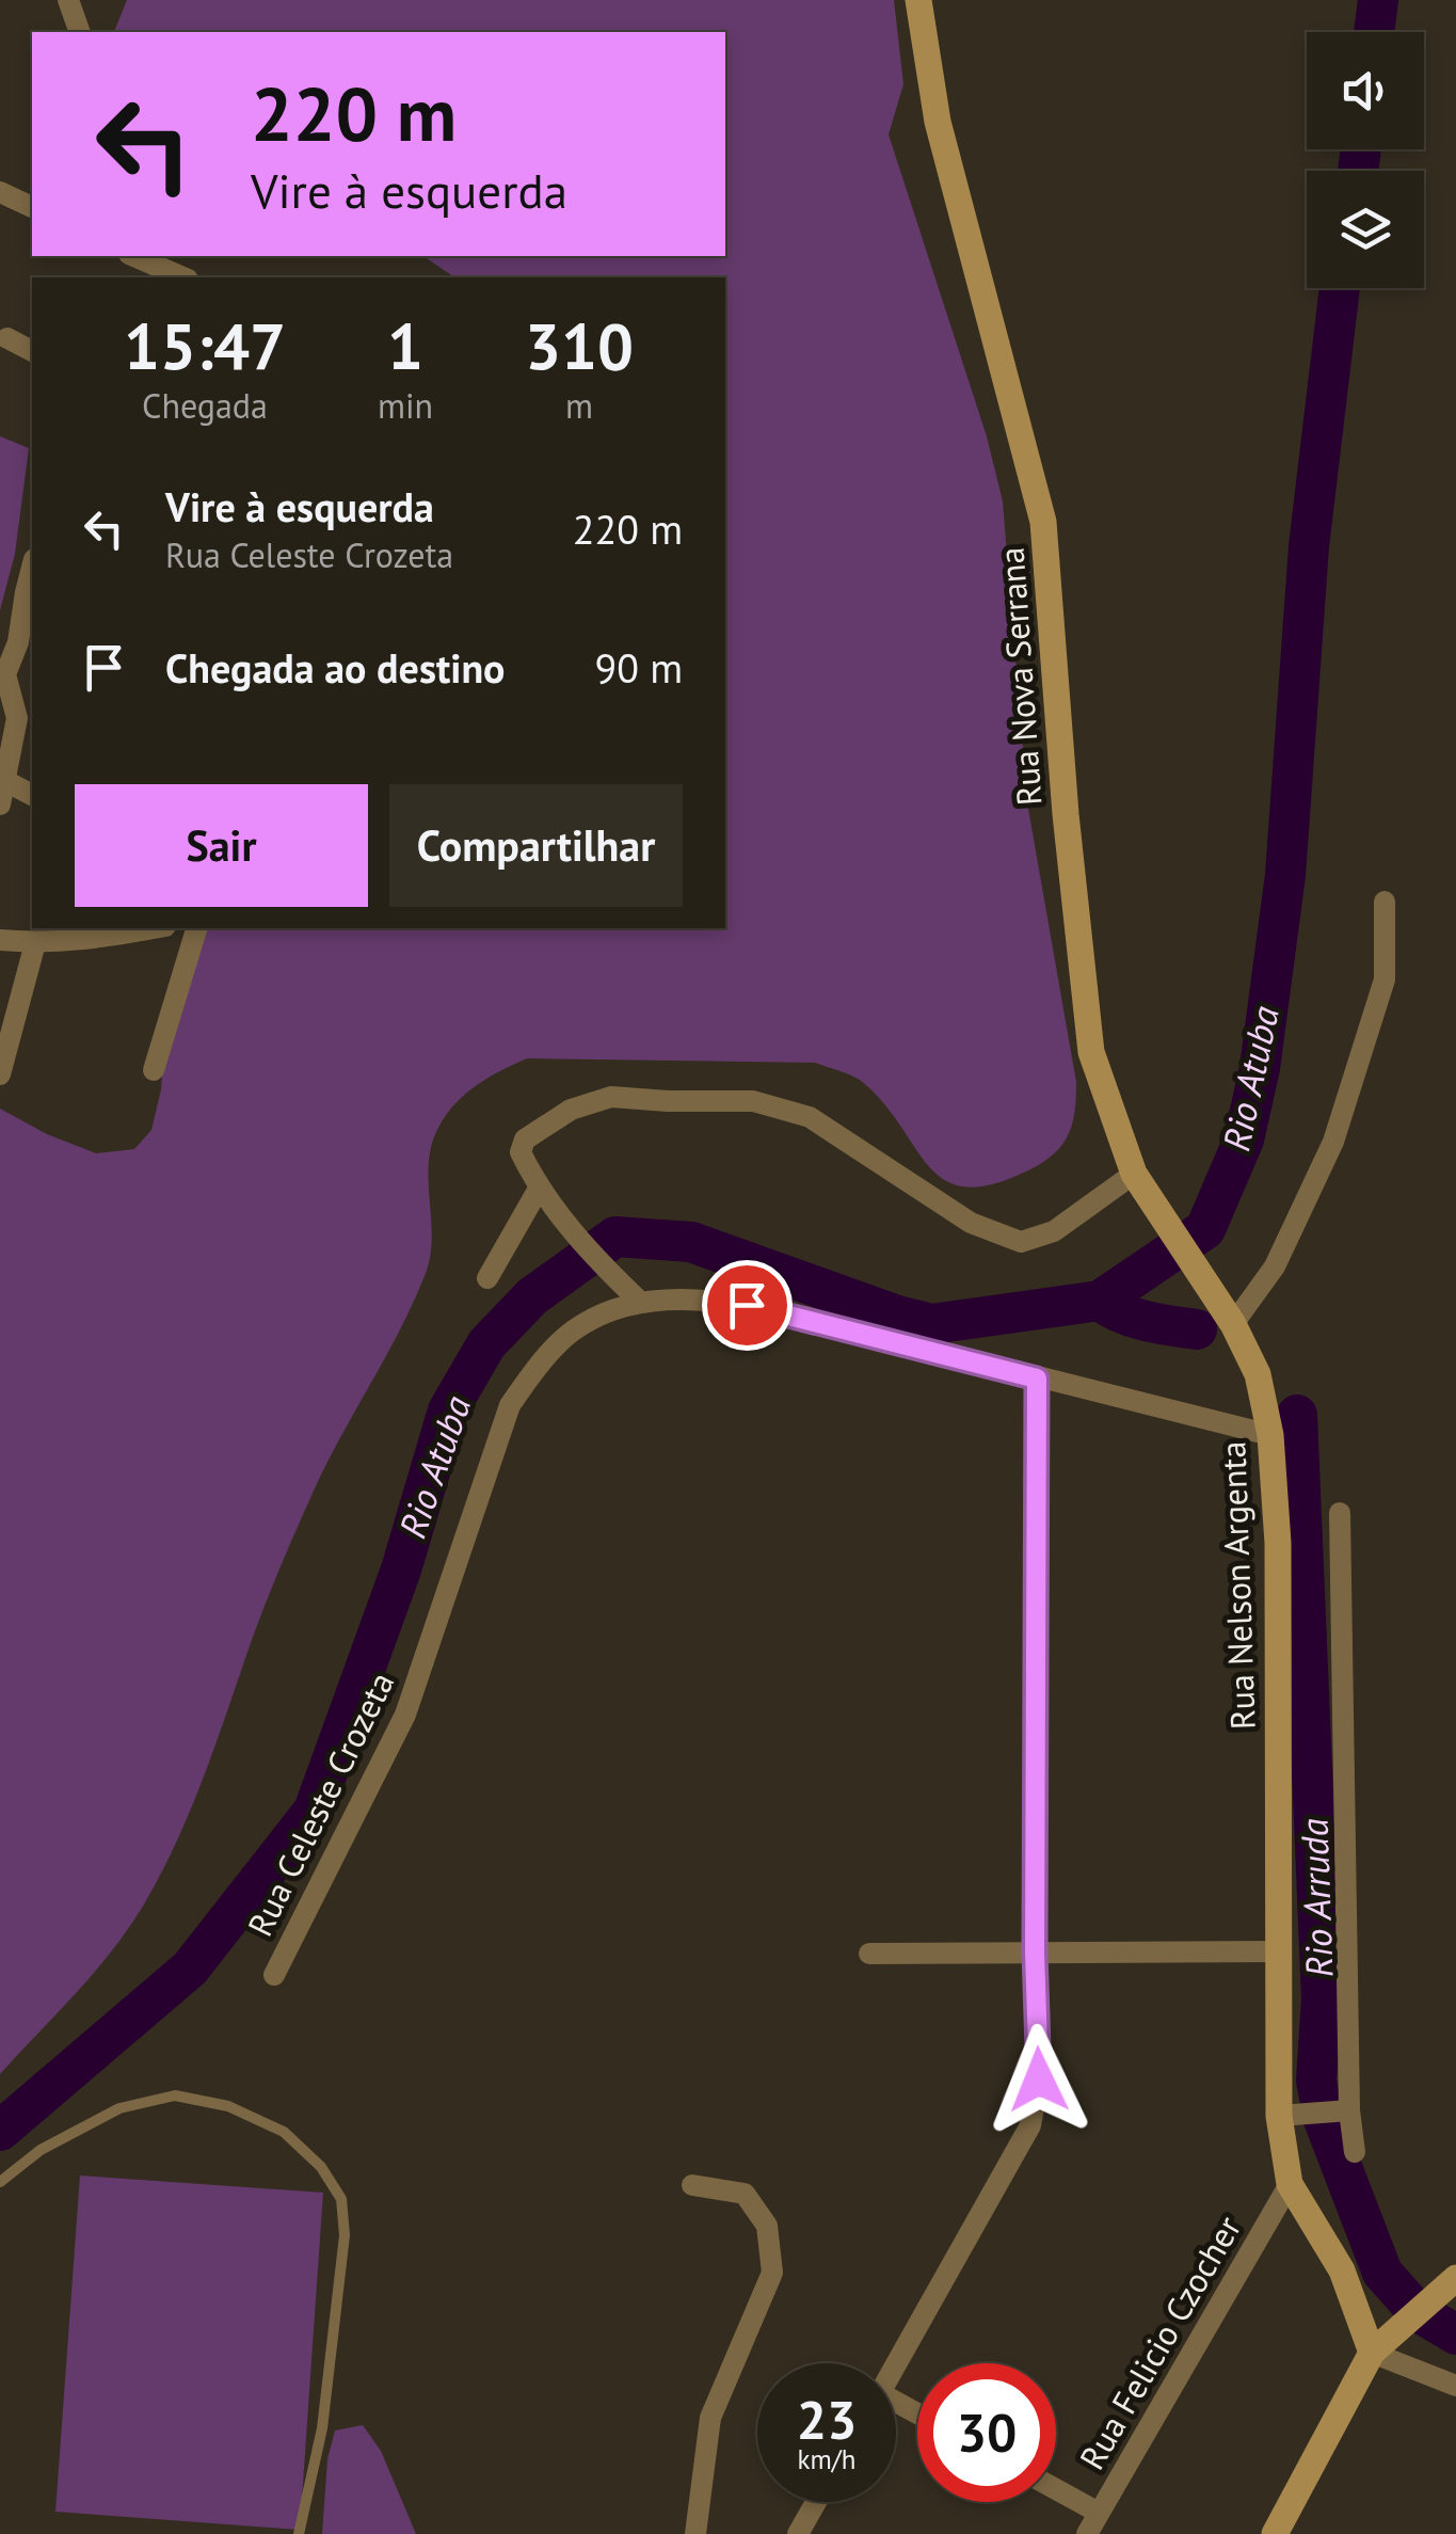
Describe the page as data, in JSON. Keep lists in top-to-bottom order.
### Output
{
  "streets": {
    "main road": ["Rua Nova Serrana", "Rua Nelson Argenta"],
    "street": ["Rua Celeste Crozeta", "Rua Felicio Czocher"]
  },
  "crossings": [
    ["Rua Nova Serrana", "Rua Nelson Argenta"],
    ["Rua Nelson Argenta", "Rua Celeste Crozeta"],
    ["Rua Nelson Argenta", "Rua Felicio Czocher"]
  ],
  "water": ["Rio Atuba", "Rio Arruda"],
  "page": {
    "turn": ["220 m", "Vire à esquerda"],
    "eta": [
      "15:47",
      "Chegada",
      "1",
      "min",
      "310",
      "m"
    ],
    "list": [
      {
        "name": "Vire à esquerda",
        "note": "Rua Celeste Crozeta",
        "value": "220 m"
      },
      {
        "name": "Chegada ao destino",
        "value": "90 m"
      }
    ],
    "buttons": ["Sair", "Compartilhar"],
    "speed": "23 km/h",
    "limit": "30"
  }
}
